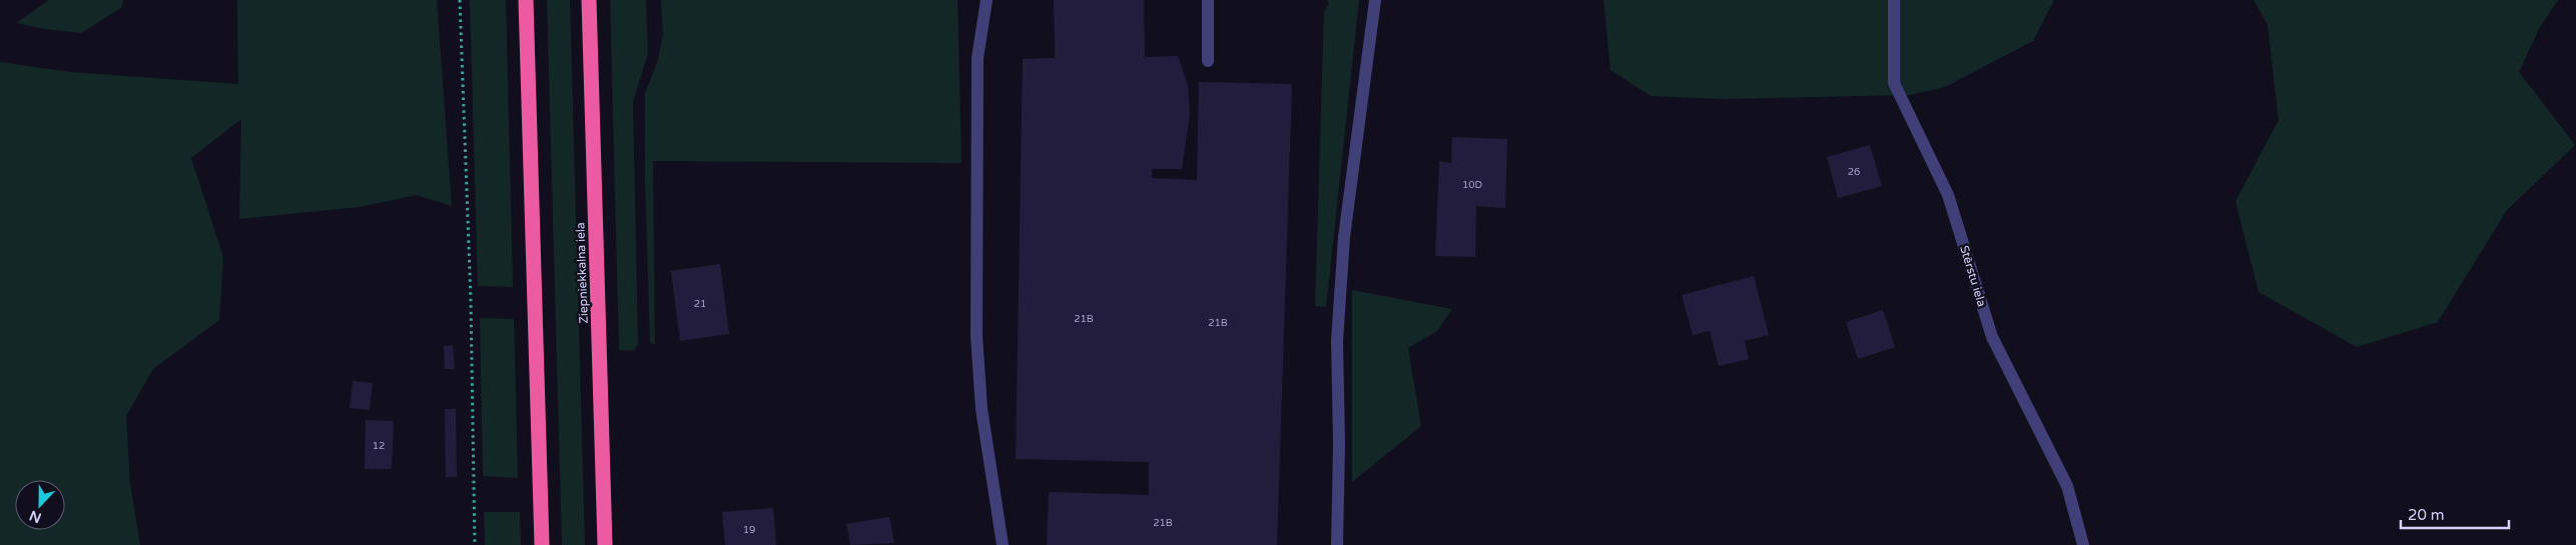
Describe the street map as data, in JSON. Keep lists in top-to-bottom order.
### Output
{
  "streets": {
    "highway": ["Ziepniekkalna iela"],
    "street": ["Stērstu iela"]
  },
  "house_numbers": [
    "26",
    "10D",
    "21",
    "21B",
    "21B",
    "12",
    "21B",
    "19"
  ],
  "scale_bar": "20 m",
  "north": "bottom"
}
